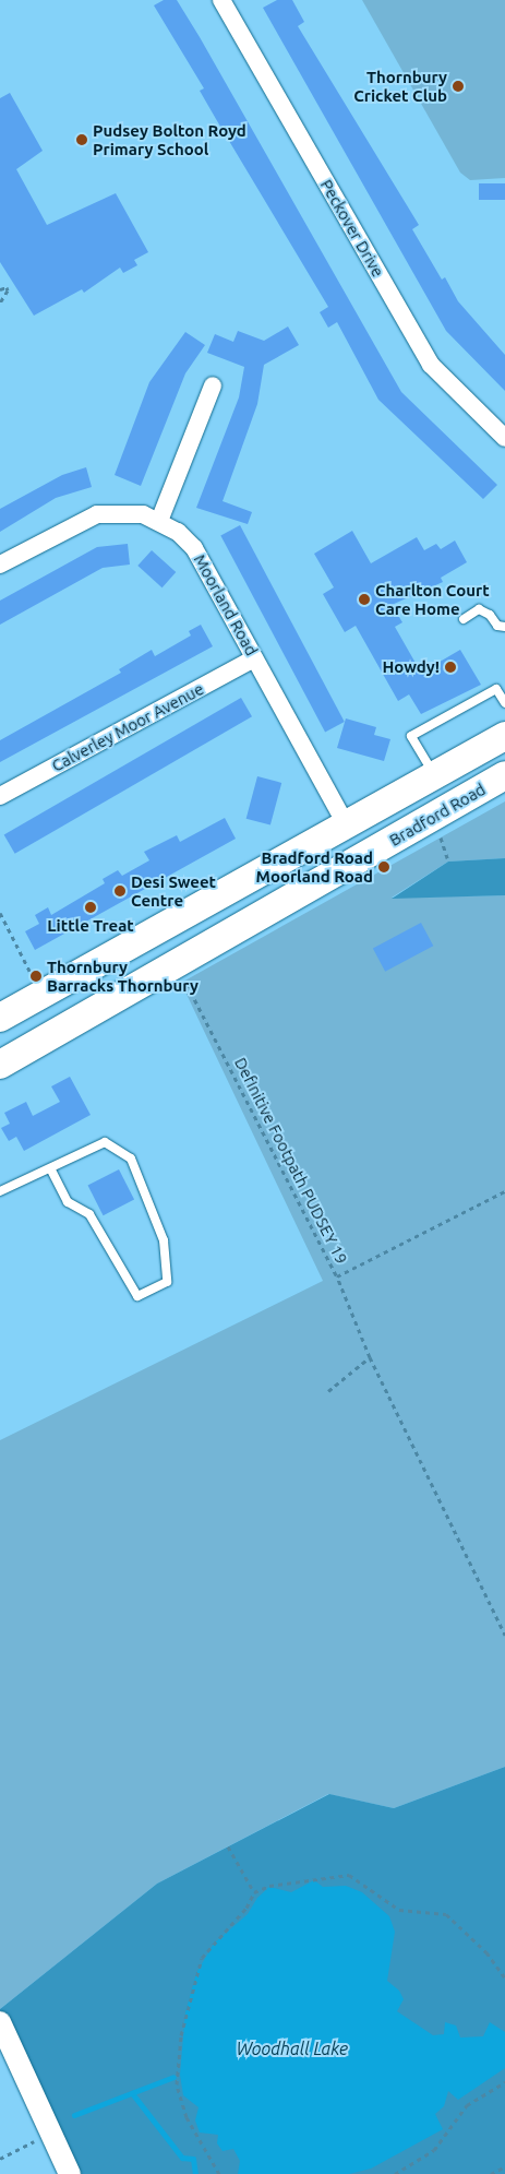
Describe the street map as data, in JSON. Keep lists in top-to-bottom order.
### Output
{
  "streets": {
    "highway": ["Bradford Road"],
    "street": ["Peckover Drive", "Moorland Road", "Calverley Moor Avenue"],
    "path": ["Definitive Footpath PUDSEY 19"]
  },
  "crossings": [
    ["Moorland Road", "Calverley Moor Avenue"]
  ],
  "water": ["Woodhall Lake"],
  "places": [
    "Thornbury Cricket Club",
    "Pudsey Bolton Royd Primary School",
    "Charlton Court Care Home",
    "Howdy!",
    "Bradford Road Moorland Road",
    "Desi Sweet Centre",
    "Little Treat",
    "Thornbury Barracks Thornbury"
  ]
}
